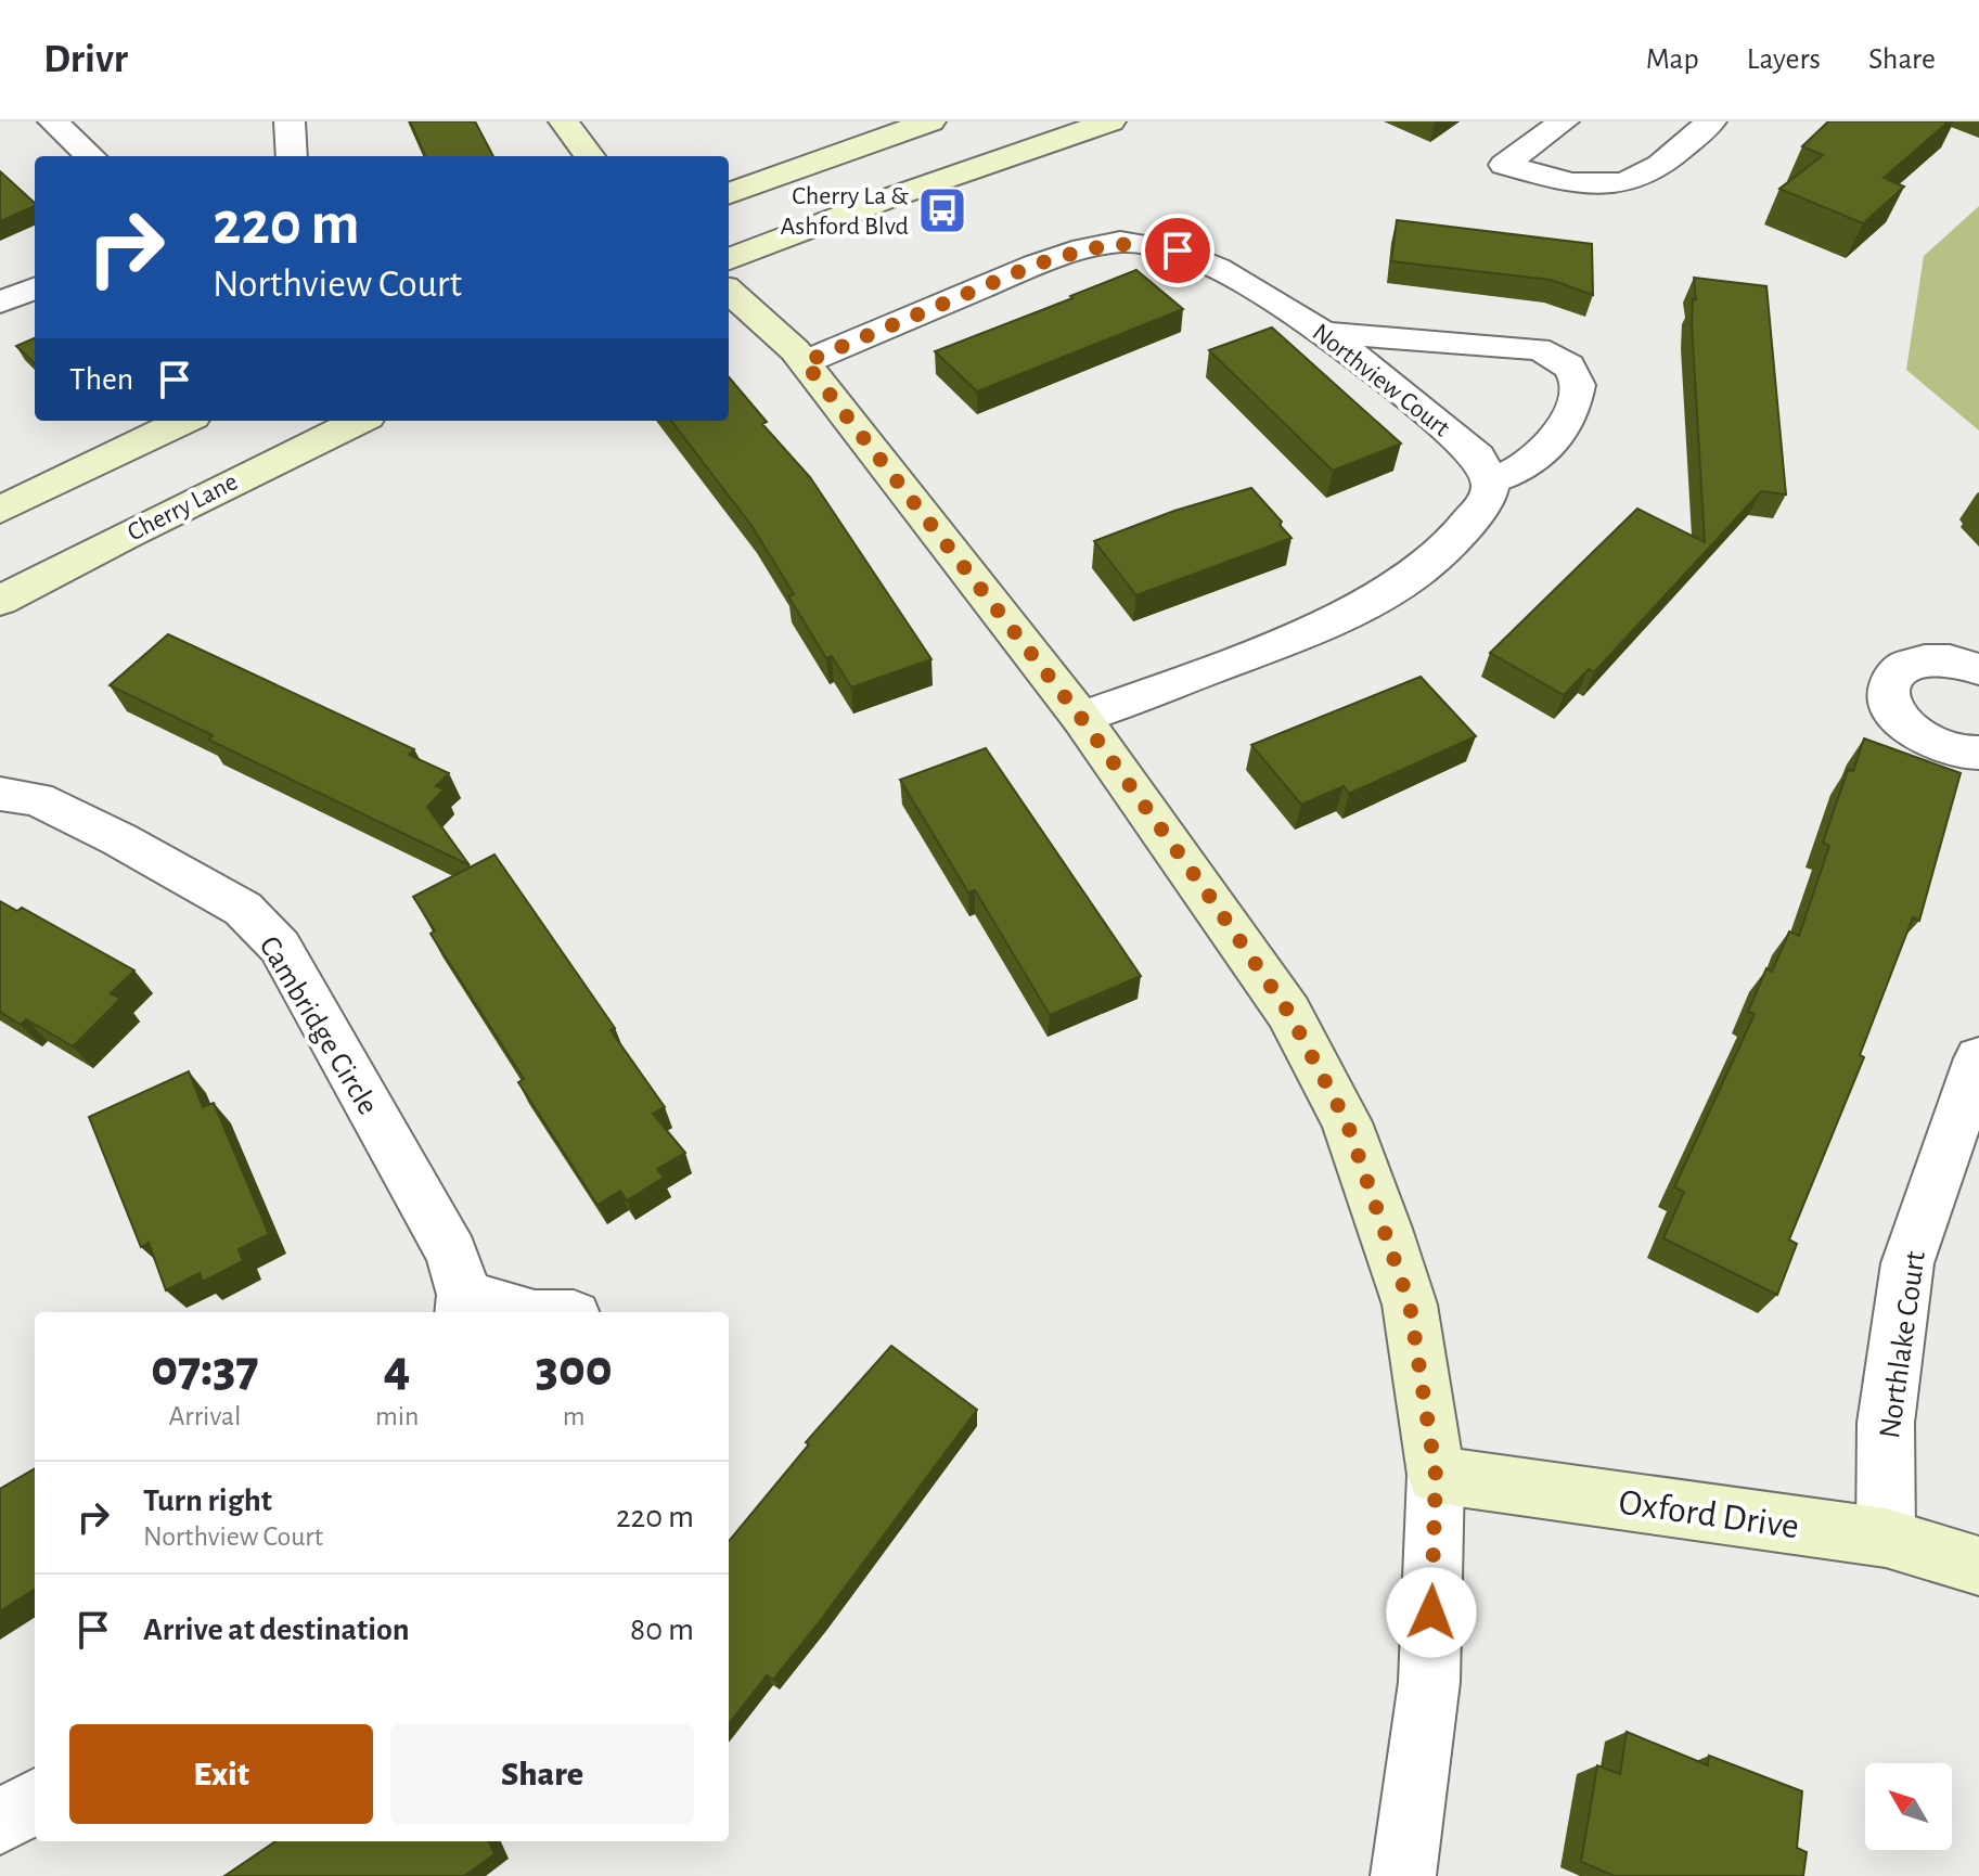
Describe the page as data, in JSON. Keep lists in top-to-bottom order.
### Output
{
  "streets": {
    "street": [
      "Northview Court",
      "Cherry Lane",
      "Cambridge Circle",
      "Northlake Court",
      "Oxford Drive"
    ]
  },
  "crossings": [
    ["Northlake Court", "Oxford Drive"]
  ],
  "places": {
    "bus stop": ["Cherry La & Ashford Blvd"]
  },
  "north": "top left",
  "page": {
    "header": "Drivr",
    "nav": ["Map", "Layers", "Share"],
    "turn": ["220 m", "Northview Court"],
    "then": "Then",
    "eta": [
      "07:37",
      "Arrival",
      "4",
      "min",
      "300",
      "m"
    ],
    "list": [
      {
        "name": "Turn right",
        "note": "Northview Court",
        "value": "220 m"
      },
      {
        "name": "Arrive at destination",
        "value": "80 m"
      }
    ],
    "buttons": ["Exit", "Share"]
  }
}
